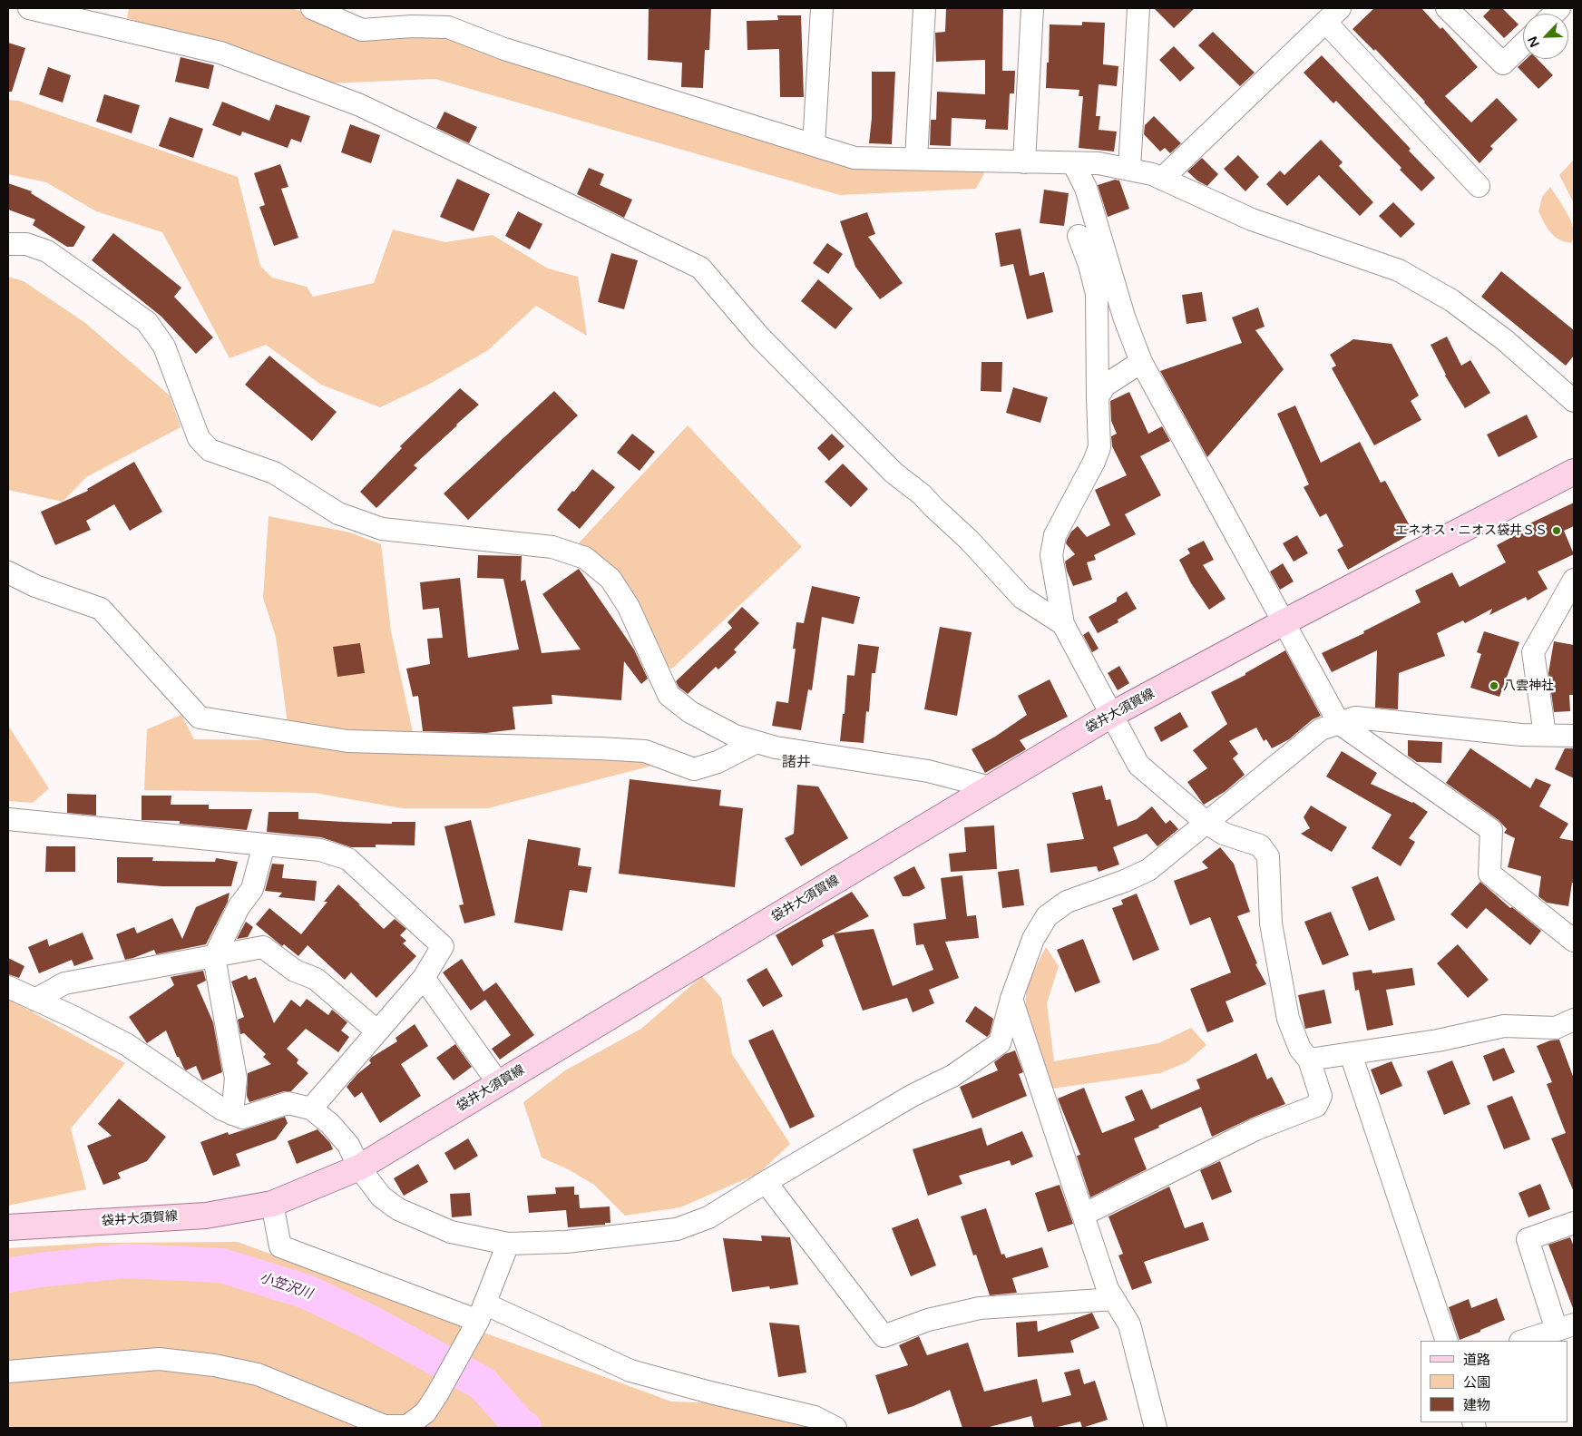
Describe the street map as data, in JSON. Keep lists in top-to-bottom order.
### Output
{
  "streets": {
    "main road": ["袋井大須賀線"]
  },
  "districts": ["諸井"],
  "water": ["小笠沢川"],
  "places": ["エネオス・ニオス袋井ＳＳ", "八雲神社"],
  "legend": ["道路", "公園", "建物"],
  "north": "bottom left"
}
